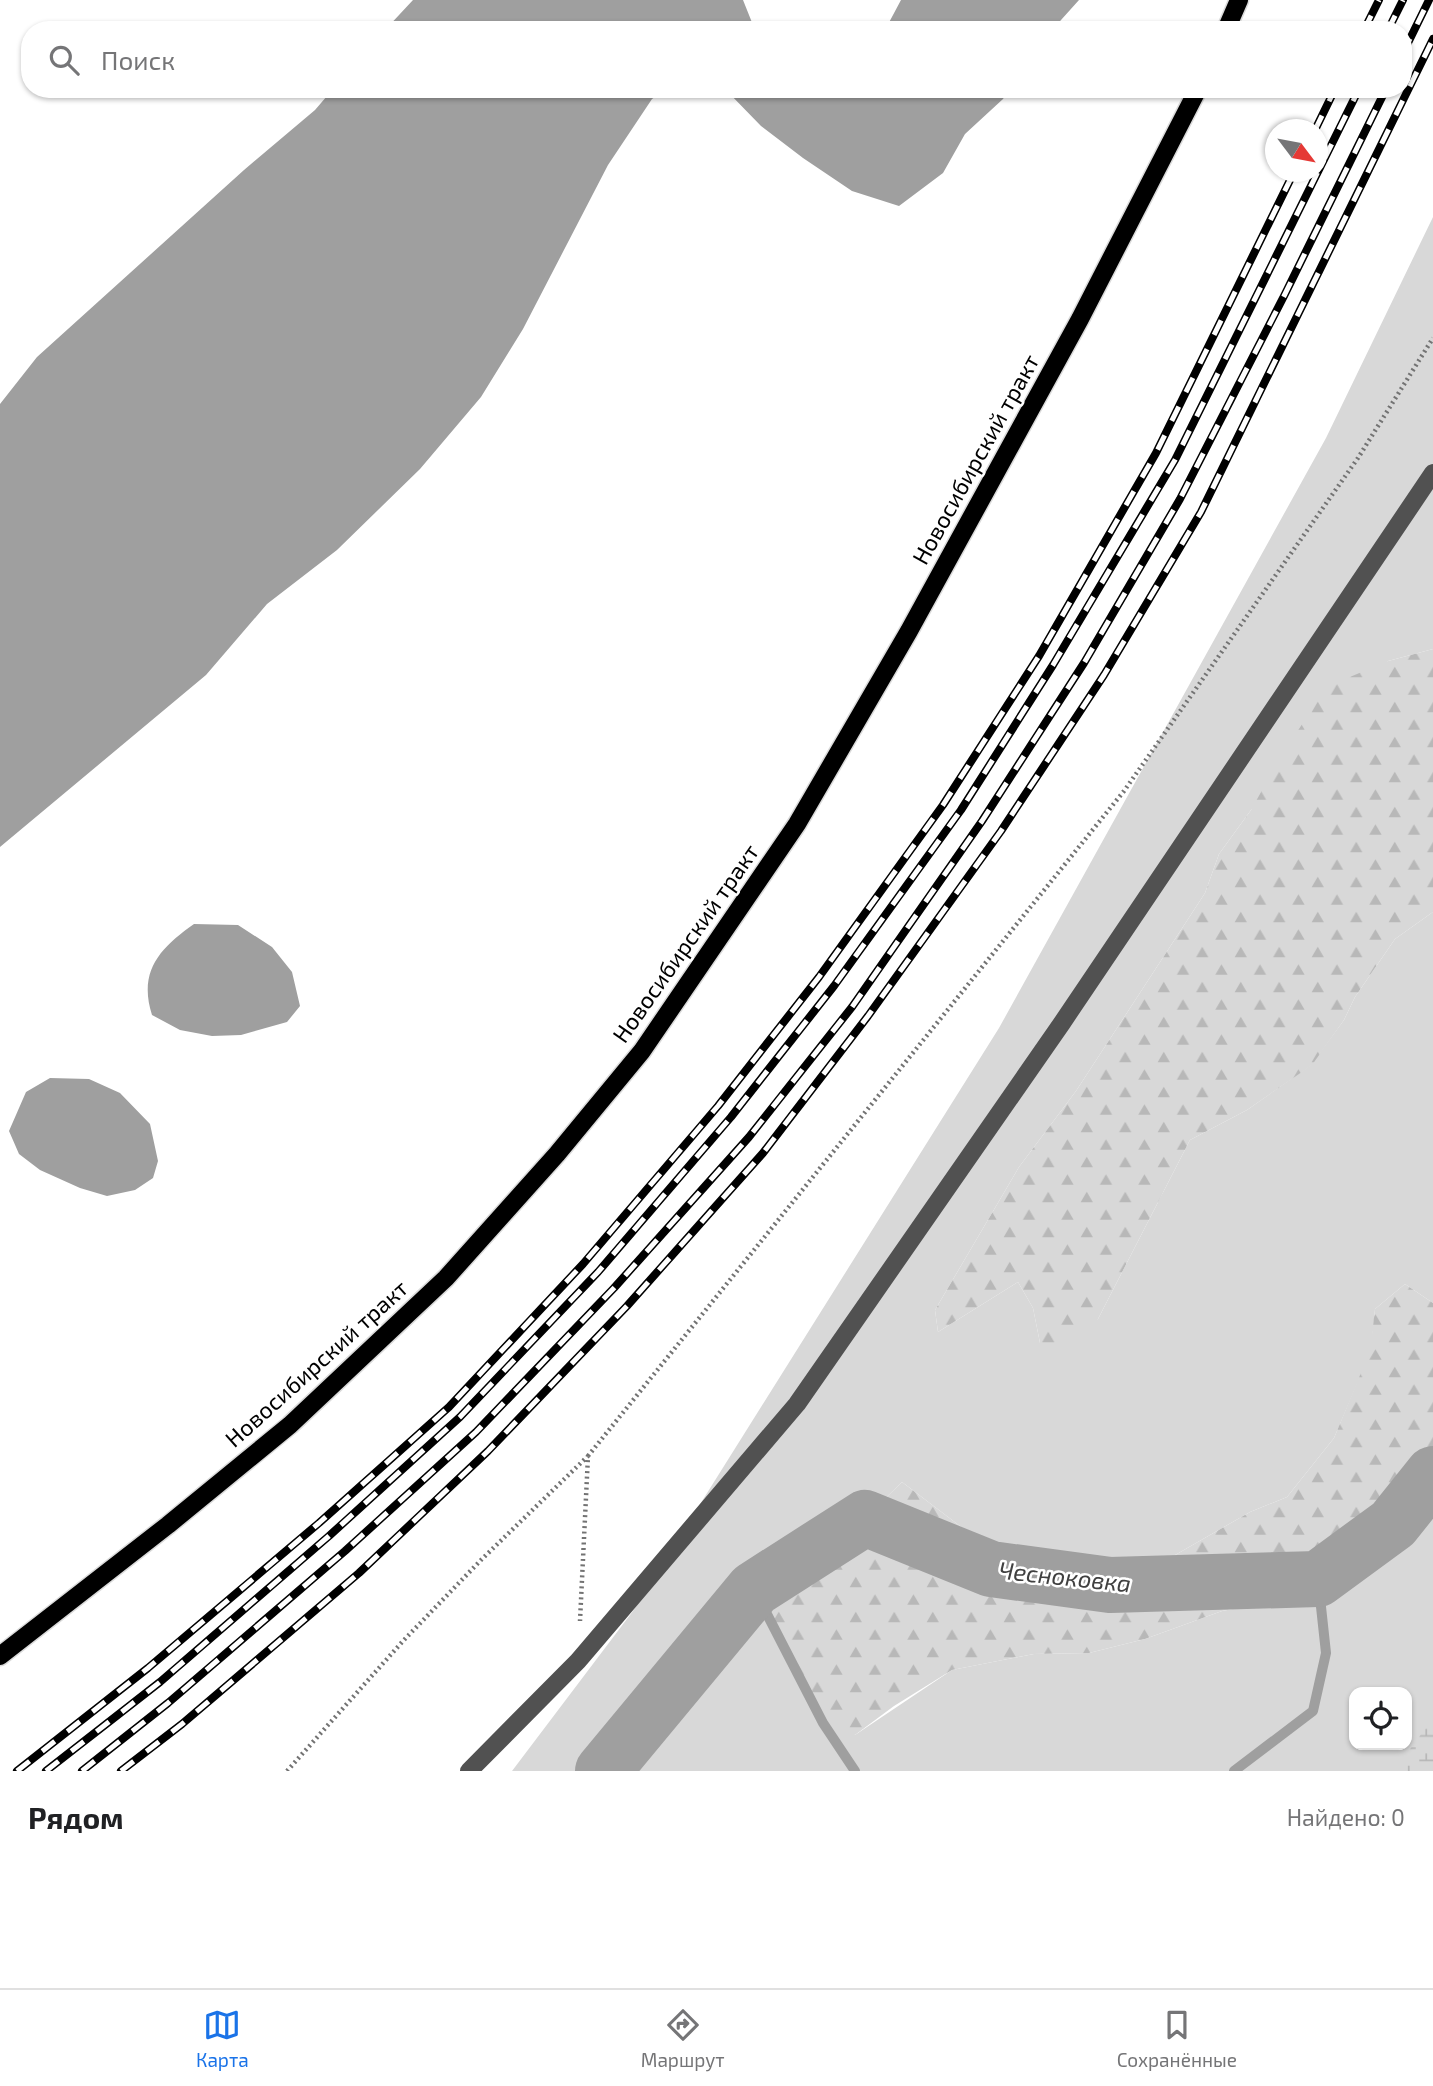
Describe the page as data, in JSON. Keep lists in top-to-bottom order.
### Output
{
  "streets": {
    "main road": ["Новосибирский тракт"]
  },
  "water": ["Чесноковка"],
  "north": "bottom right",
  "page": {
    "search": "Поиск",
    "heading": ["Рядом", "Найдено: 0"],
    "nav": ["Карта", "Маршрут", "Сохранённые"]
  }
}
